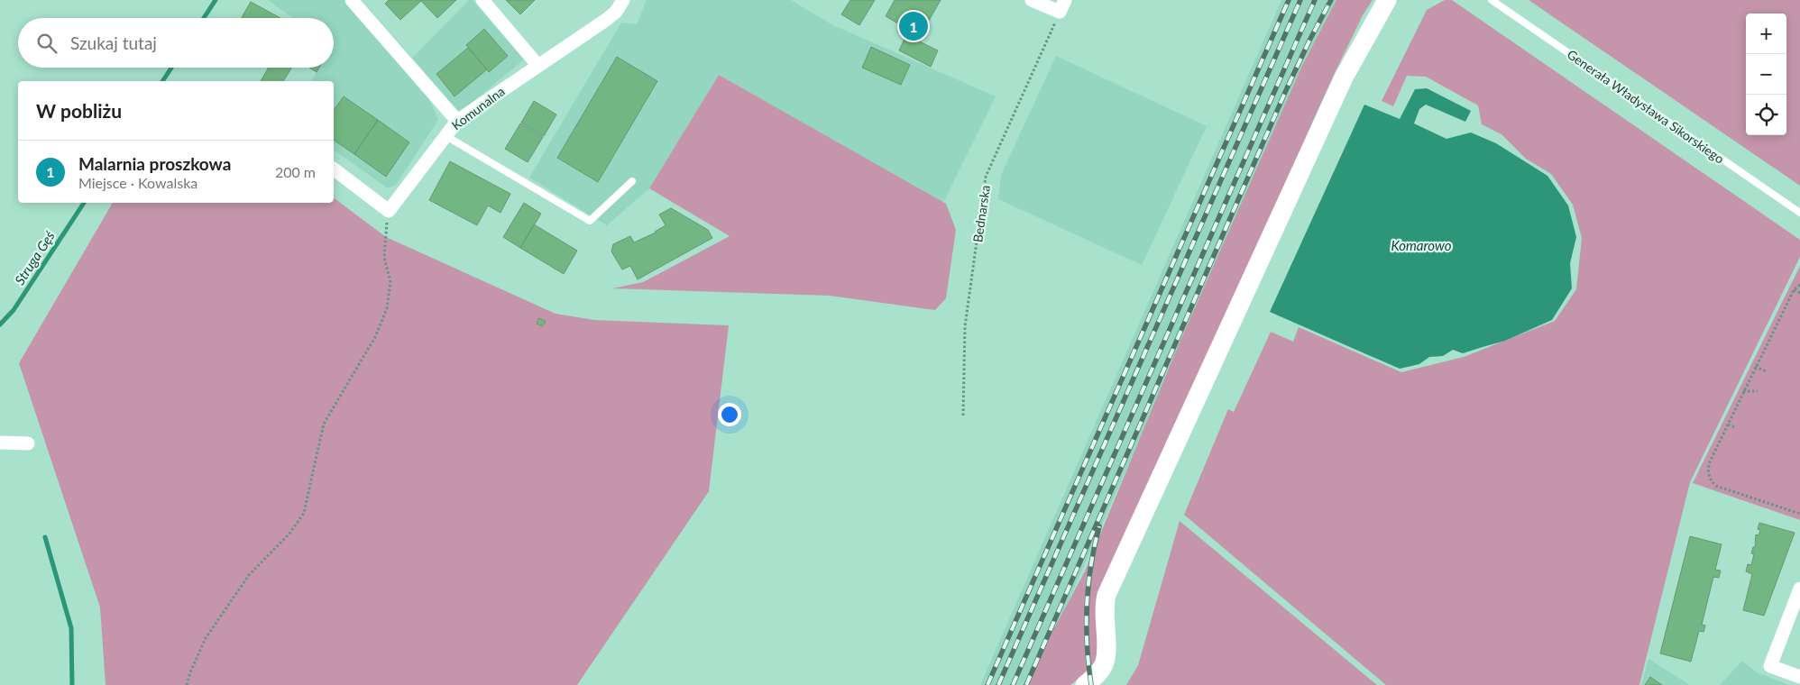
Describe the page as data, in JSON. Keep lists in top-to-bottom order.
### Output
{
  "streets": {
    "street": ["Komunalna"],
    "lane": ["Generała Władysława Sikorskiego"],
    "path": ["Bednarska"]
  },
  "water": ["Komarowo", "Struga Gęś"],
  "page": {
    "pins": "1",
    "map_buttons": ["+", "−"],
    "search": "Szukaj tutaj",
    "heading": "W pobliżu",
    "list": [
      {
        "mark": "1",
        "name": "Malarnia proszkowa",
        "note": "Miejsce · Kowalska",
        "value": "200 m"
      }
    ]
  }
}
